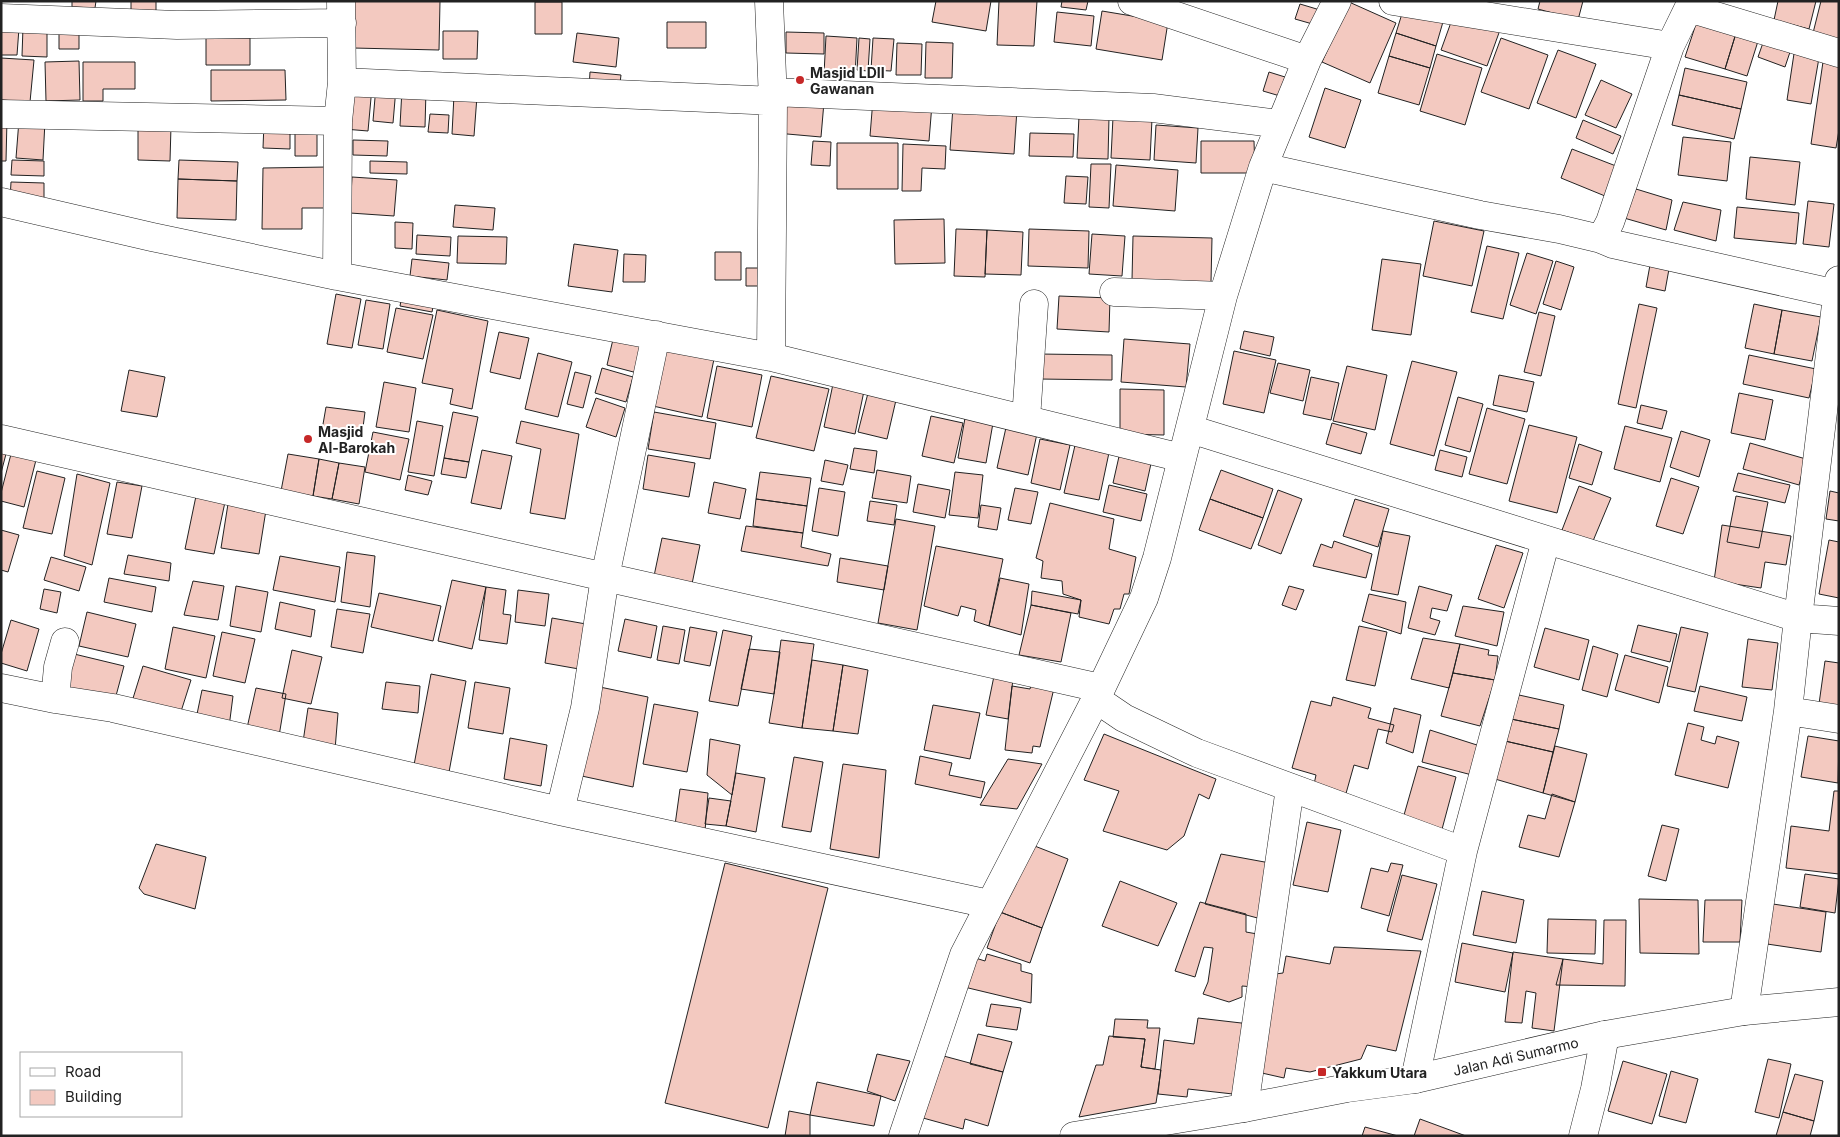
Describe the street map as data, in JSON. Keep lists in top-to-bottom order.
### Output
{
  "streets": {
    "street": ["Jalan Adi Sumarmo"]
  },
  "places": {
    "other": ["Masjid LDII Gawanan", "Masjid Al-Barokah"],
    "transit": ["Yakkum Utara"]
  },
  "legend": ["Road", "Building"]
}
